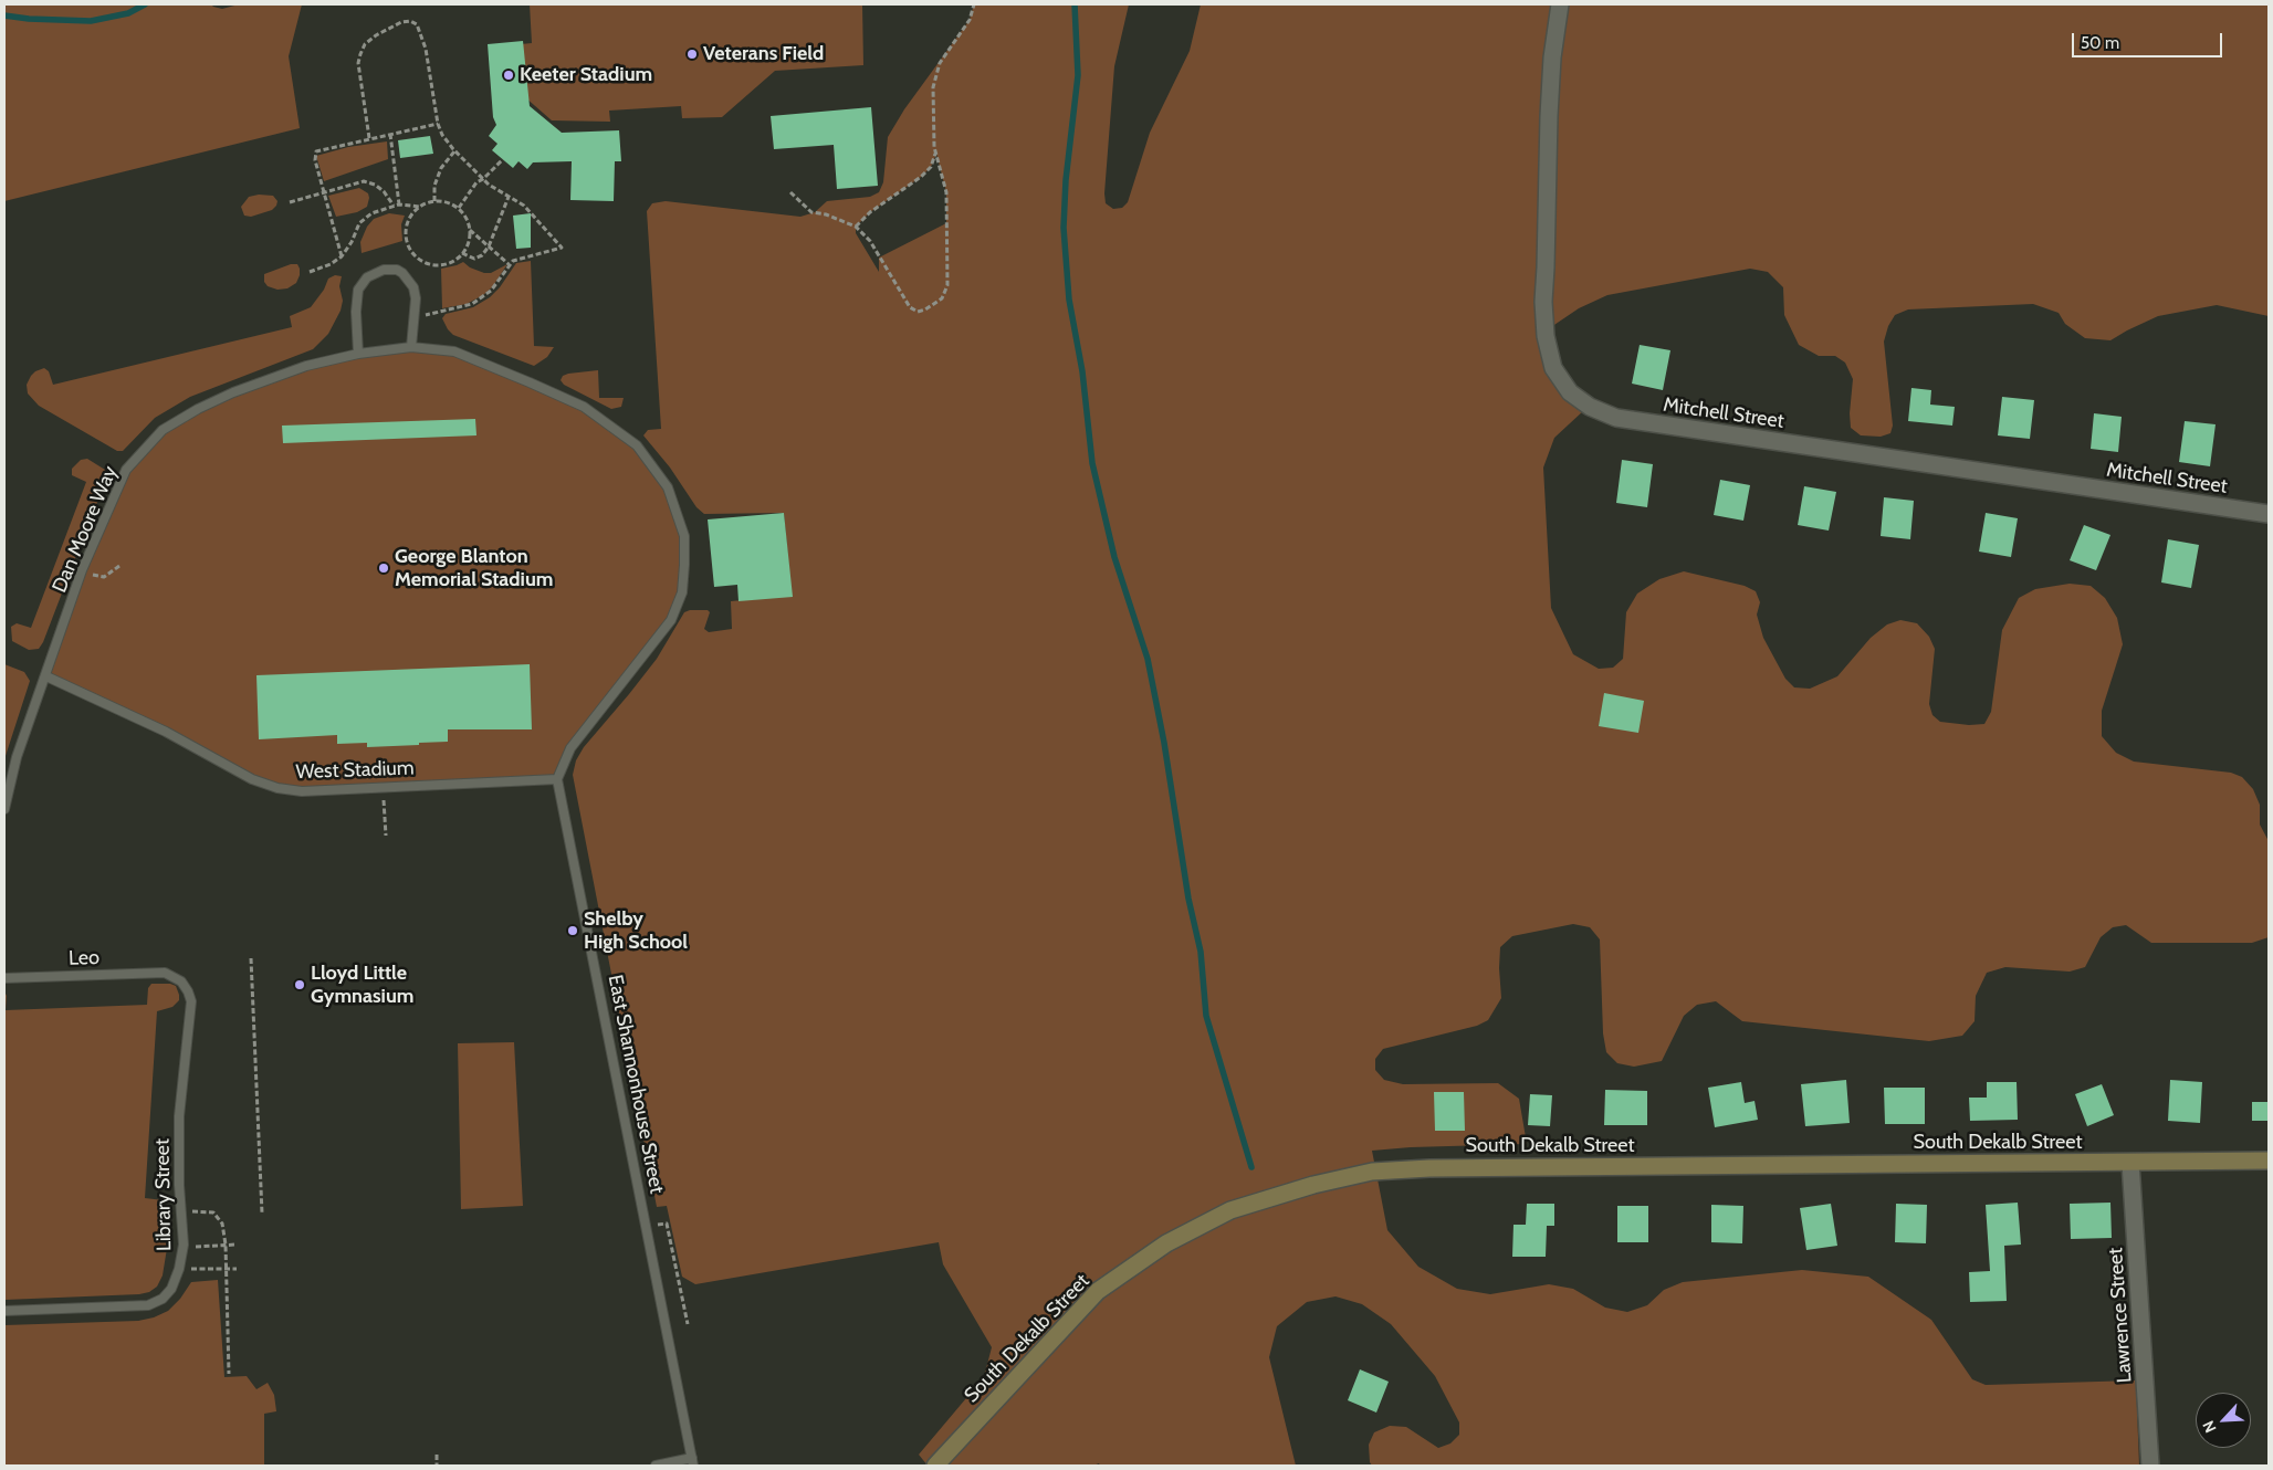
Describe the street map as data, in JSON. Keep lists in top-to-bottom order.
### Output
{
  "streets": {
    "main road": ["South Dekalb Street"],
    "street": ["Mitchell Street", "Lawrence Street"],
    "lane": [
      "Dan Moore Way",
      "West Stadium",
      "Leo",
      "East Shannonhouse Street",
      "Library Street"
    ]
  },
  "crossings": [
    ["Dan Moore Way", "West Stadium"],
    ["West Stadium", "East Shannonhouse Street"],
    ["Leo", "Library Street"],
    ["South Dekalb Street", "Lawrence Street"]
  ],
  "places": [
    "Veterans Field",
    "Keeter Stadium",
    "George Blanton Memorial Stadium",
    "Shelby High School",
    "Lloyd Little Gymnasium"
  ],
  "scale_bar": "50 m",
  "north": "bottom left"
}
